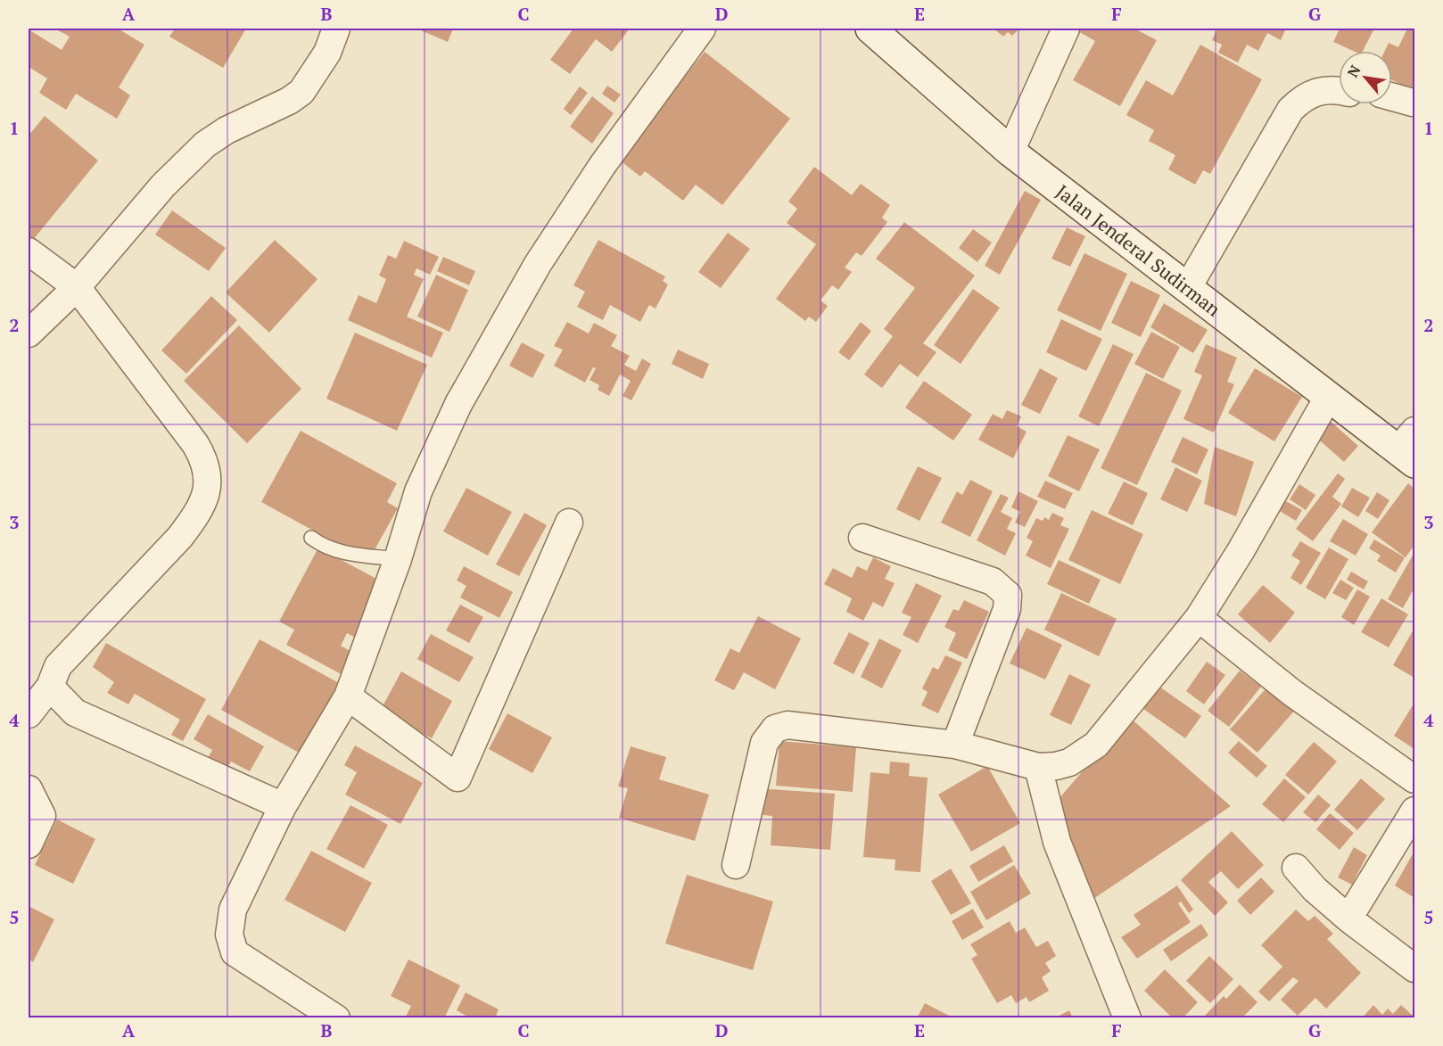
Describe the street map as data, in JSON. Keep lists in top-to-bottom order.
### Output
{
  "streets": {
    "street": ["Jalan Jenderal Sudirman"]
  },
  "north": "top left",
  "grid": {
    "columns": [
      "A",
      "B",
      "C",
      "D",
      "E",
      "F",
      "G"
    ],
    "rows": [
      "1",
      "2",
      "3",
      "4",
      "5"
    ]
  }
}
